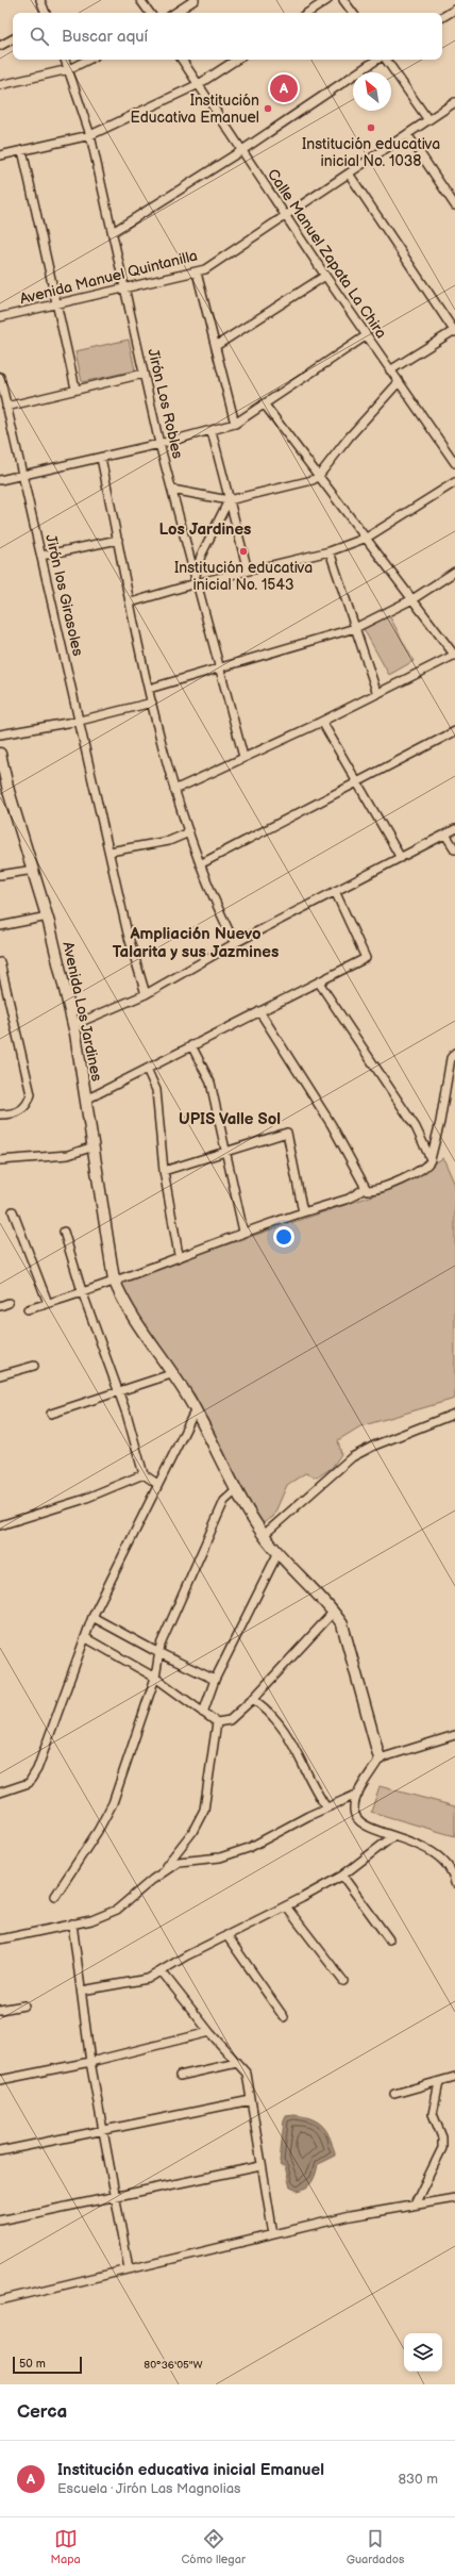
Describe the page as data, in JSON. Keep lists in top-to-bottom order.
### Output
{
  "streets": {
    "street": [
      "Calle Manuel Zapata La Chira",
      "Avenida Manuel Quintanilla",
      "Jirón Los Robles",
      "Jirón los Girasoles",
      "Avenida Los Jardines"
    ]
  },
  "crossings": [
    ["Calle Manuel Zapata La Chira", "Avenida Manuel Quintanilla"],
    ["Avenida Manuel Quintanilla", "Jirón Los Robles"]
  ],
  "districts": ["Los Jardines", "Ampliación Nuevo Talarita y sus Jazmines", "UPIS Valle Sol"],
  "places": ["Institución Educativa Emanuel", "Institución educativa inicial No. 1038", "Institución educativa inicial No. 1543"],
  "scale_bar": "50 m",
  "north": "top left",
  "page": {
    "search": "Buscar aquí",
    "pins": "A",
    "scale": "50 m",
    "heading": "Cerca",
    "list": [
      {
        "mark": "A",
        "name": "Institución educativa inicial Emanuel",
        "note": "Escuela · Jirón Las Magnolias",
        "value": "830 m"
      }
    ],
    "nav": ["Mapa", "Cómo llegar", "Guardados"]
  },
  "coordinates": ["80°36'05\"W"]
}
